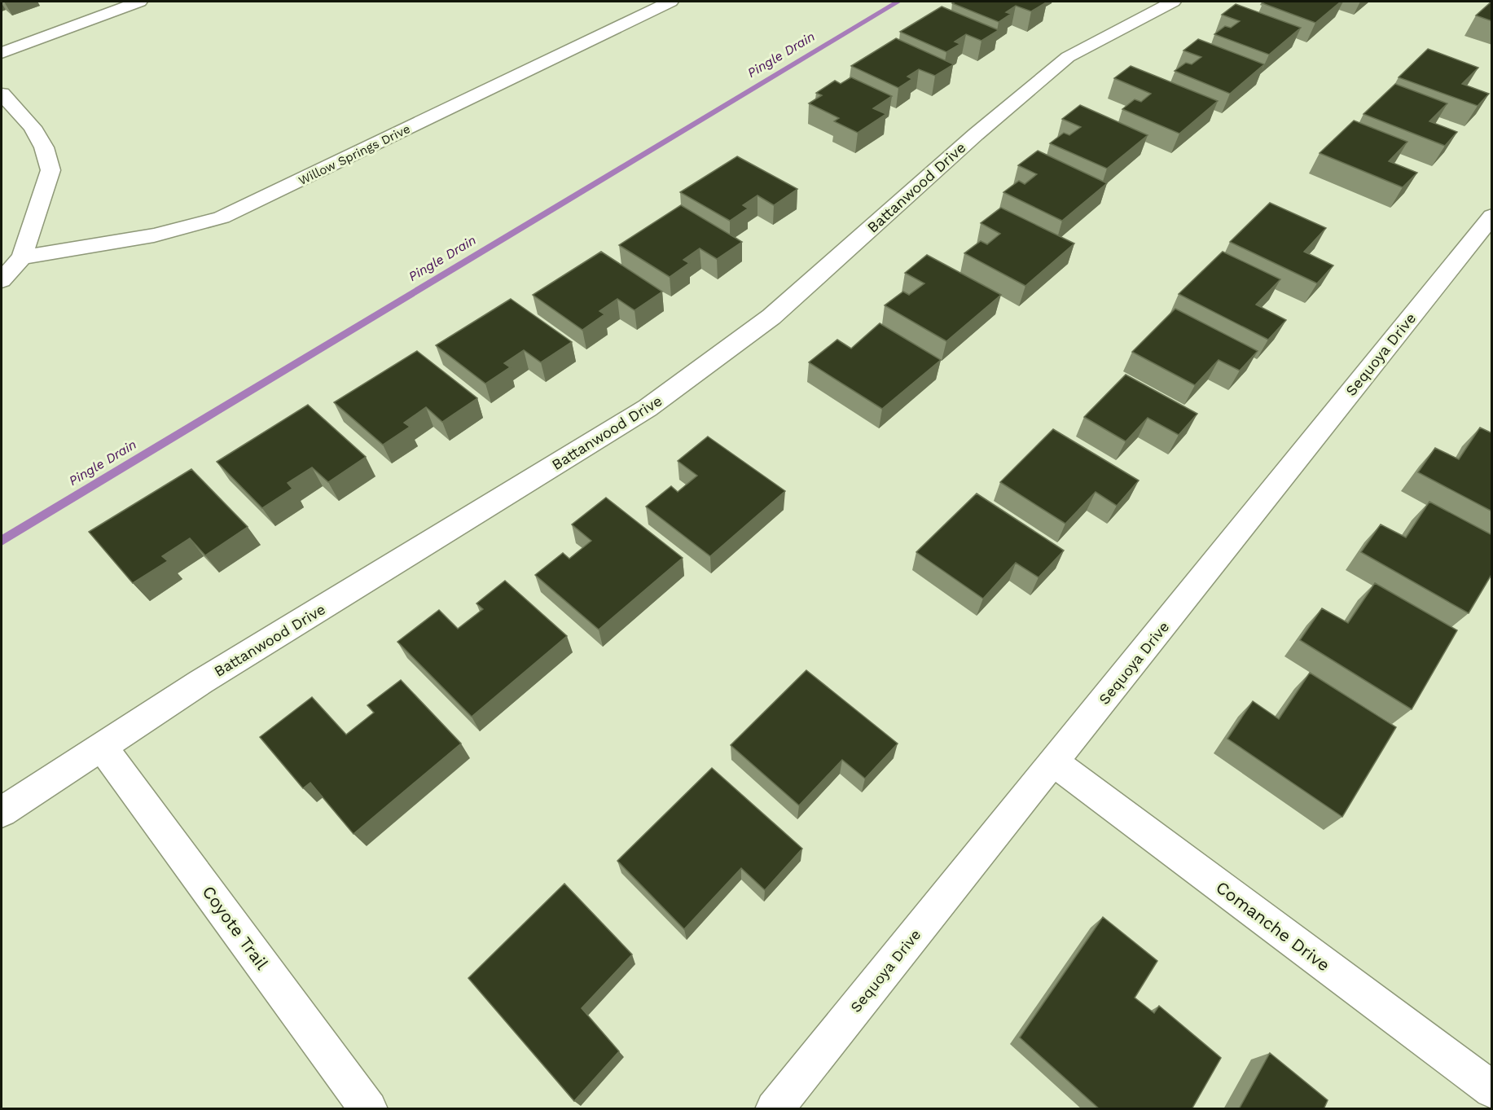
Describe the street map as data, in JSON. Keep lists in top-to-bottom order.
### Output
{
  "streets": {
    "street": [
      "Willow Springs Drive",
      "Battanwood Drive",
      "Sequoya Drive",
      "Comanche Drive",
      "Coyote Trail"
    ]
  },
  "crossings": [
    ["Battanwood Drive", "Coyote Trail"],
    ["Sequoya Drive", "Comanche Drive"]
  ],
  "water": ["Pingle Drain"]
}
